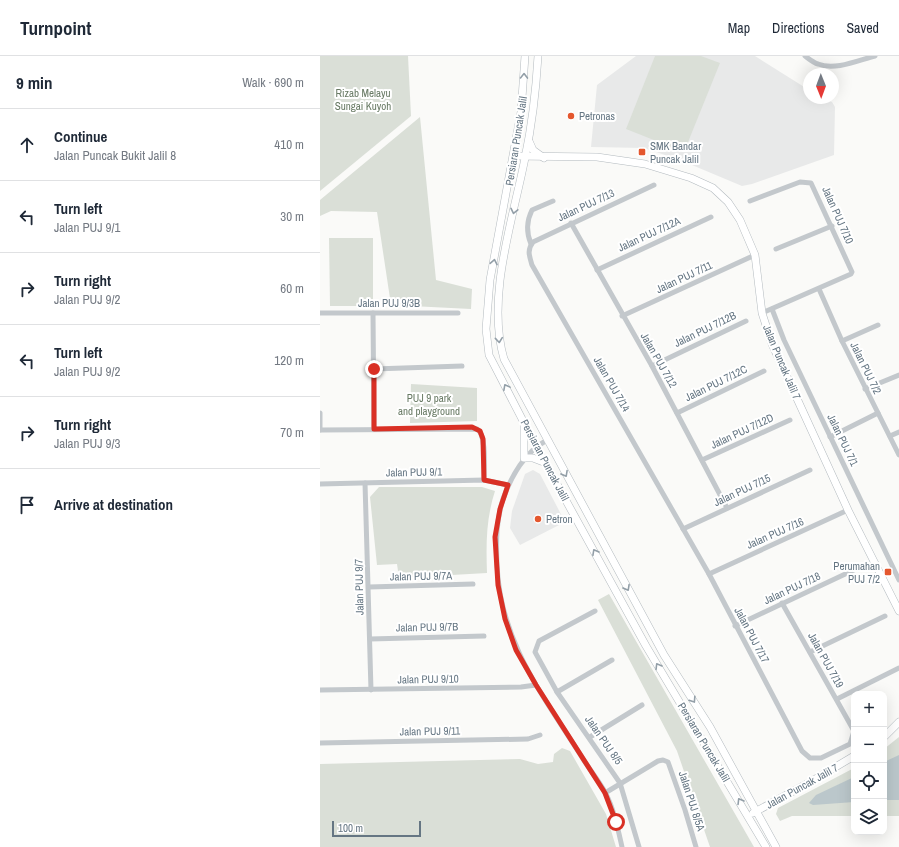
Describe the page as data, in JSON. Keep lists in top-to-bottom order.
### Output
{
  "streets": {
    "main road": ["Persiaran Puncak Jalil", "Jalan Puncak Jalil 7"],
    "street": [
      "Jalan PUJ 7/13",
      "Jalan PUJ 7/10",
      "Jalan PUJ 7/12A",
      "Jalan PUJ 7/11",
      "Jalan PUJ 9/3B",
      "Jalan PUJ 7/12B",
      "Jalan PUJ 7/12",
      "Jalan PUJ 7/2",
      "Jalan PUJ 7/12C",
      "Jalan PUJ 7/14",
      "Jalan PUJ 7/12D",
      "Jalan PUJ 7/1",
      "Jalan PUJ 9/1",
      "Jalan PUJ 7/15",
      "Jalan PUJ 7/16",
      "Jalan PUJ 9/7A",
      "Jalan PUJ 9/7",
      "Jalan PUJ 7/18",
      "Jalan PUJ 9/7B",
      "Jalan PUJ 7/17",
      "Jalan PUJ 7/19",
      "Jalan PUJ 9/10",
      "Jalan PUJ 9/11",
      "Jalan PUJ 8/5",
      "Jalan PUJ 8/5A"
    ]
  },
  "crossings": [
    ["Persiaran Puncak Jalil", "Jalan Puncak Jalil 7"],
    ["Jalan PUJ 7/13", "Jalan PUJ 7/12"],
    ["Jalan PUJ 7/13", "Jalan PUJ 7/14"],
    ["Jalan PUJ 7/10", "Jalan PUJ 7/2"],
    ["Jalan PUJ 7/12A", "Jalan PUJ 7/12"],
    ["Jalan PUJ 7/11", "Jalan PUJ 7/12"],
    ["Jalan PUJ 7/11", "Jalan Puncak Jalil 7"],
    ["Jalan PUJ 7/12B", "Jalan PUJ 7/12"],
    ["Jalan PUJ 7/12", "Jalan PUJ 7/12C"],
    ["Jalan PUJ 7/12", "Jalan PUJ 7/12D"],
    ["Jalan PUJ 7/12", "Jalan PUJ 7/15"],
    ["Jalan Puncak Jalil 7", "Jalan PUJ 7/16"],
    ["Jalan PUJ 7/14", "Jalan PUJ 7/15"],
    ["Jalan PUJ 7/14", "Jalan PUJ 7/17"],
    ["Jalan PUJ 9/1", "Jalan PUJ 9/7"],
    ["Jalan PUJ 7/15", "Jalan PUJ 7/17"],
    ["Jalan PUJ 7/16", "Jalan PUJ 7/17"],
    ["Jalan PUJ 9/7A", "Jalan PUJ 9/7"],
    ["Jalan PUJ 9/7", "Jalan PUJ 9/7B"],
    ["Jalan PUJ 9/7", "Jalan PUJ 9/10"],
    ["Jalan PUJ 7/18", "Jalan PUJ 7/17"],
    ["Jalan PUJ 7/18", "Jalan PUJ 7/19"],
    ["Jalan PUJ 7/17", "Jalan PUJ 7/19"],
    ["Jalan PUJ 8/5", "Jalan PUJ 8/5A"]
  ],
  "parks": ["Rizab Melayu Sungai Kuyoh", "PUJ 9 park and playground"],
  "places": {
    "other": ["Petronas", "Petron"],
    "transit": ["SMK Bandar Puncak Jalil", "Perumahan PUJ 7/2"]
  },
  "scale_bar": "100 m",
  "north": "bottom",
  "page": {
    "header": "Turnpoint",
    "nav": ["Map", "Directions", "Saved"],
    "heading": ["9 min", "Walk · 690 m"],
    "list": [
      ["Continue", "Jalan Puncak Bukit Jalil 8", "410 m"],
      ["Turn left", "Jalan PUJ 9/1", "30 m"],
      ["Turn right", "Jalan PUJ 9/2", "60 m"],
      ["Turn left", "Jalan PUJ 9/2", "120 m"],
      ["Turn right", "Jalan PUJ 9/3", "70 m"],
      "Arrive at destination"
    ],
    "map_buttons": ["+", "−"],
    "scale": "100 m"
  }
}
